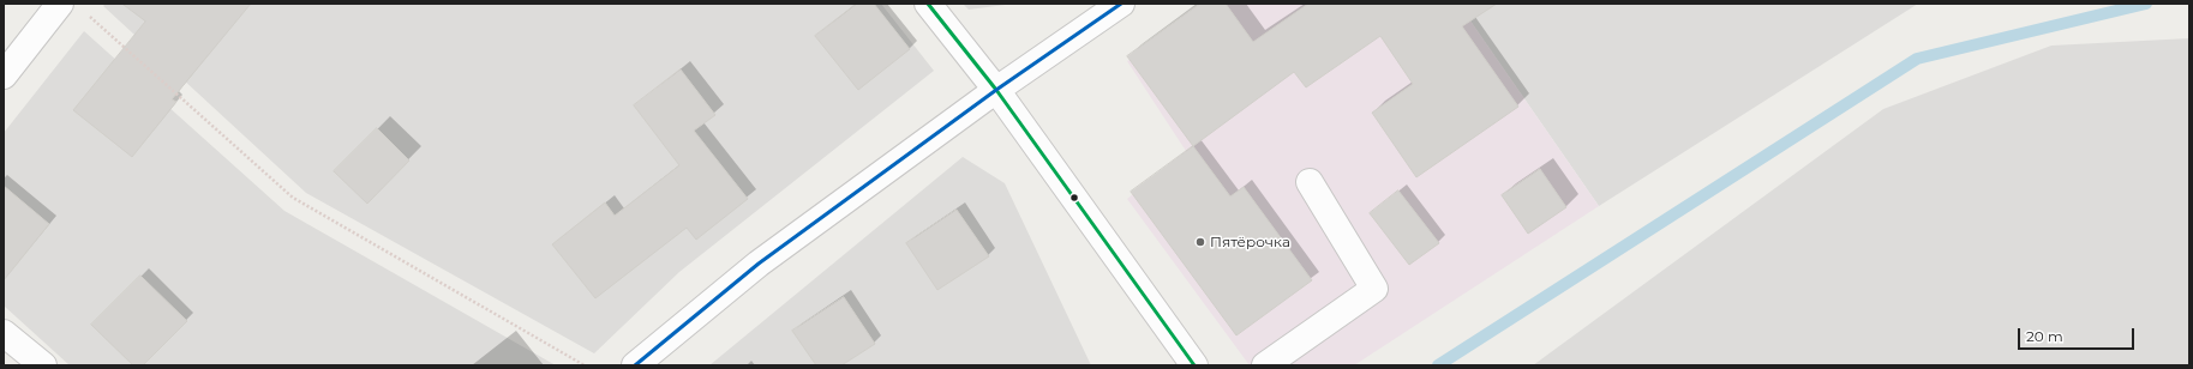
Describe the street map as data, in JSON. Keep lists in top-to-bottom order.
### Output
{
  "places": ["Пятёрочка"],
  "scale_bar": "20 m"
}
